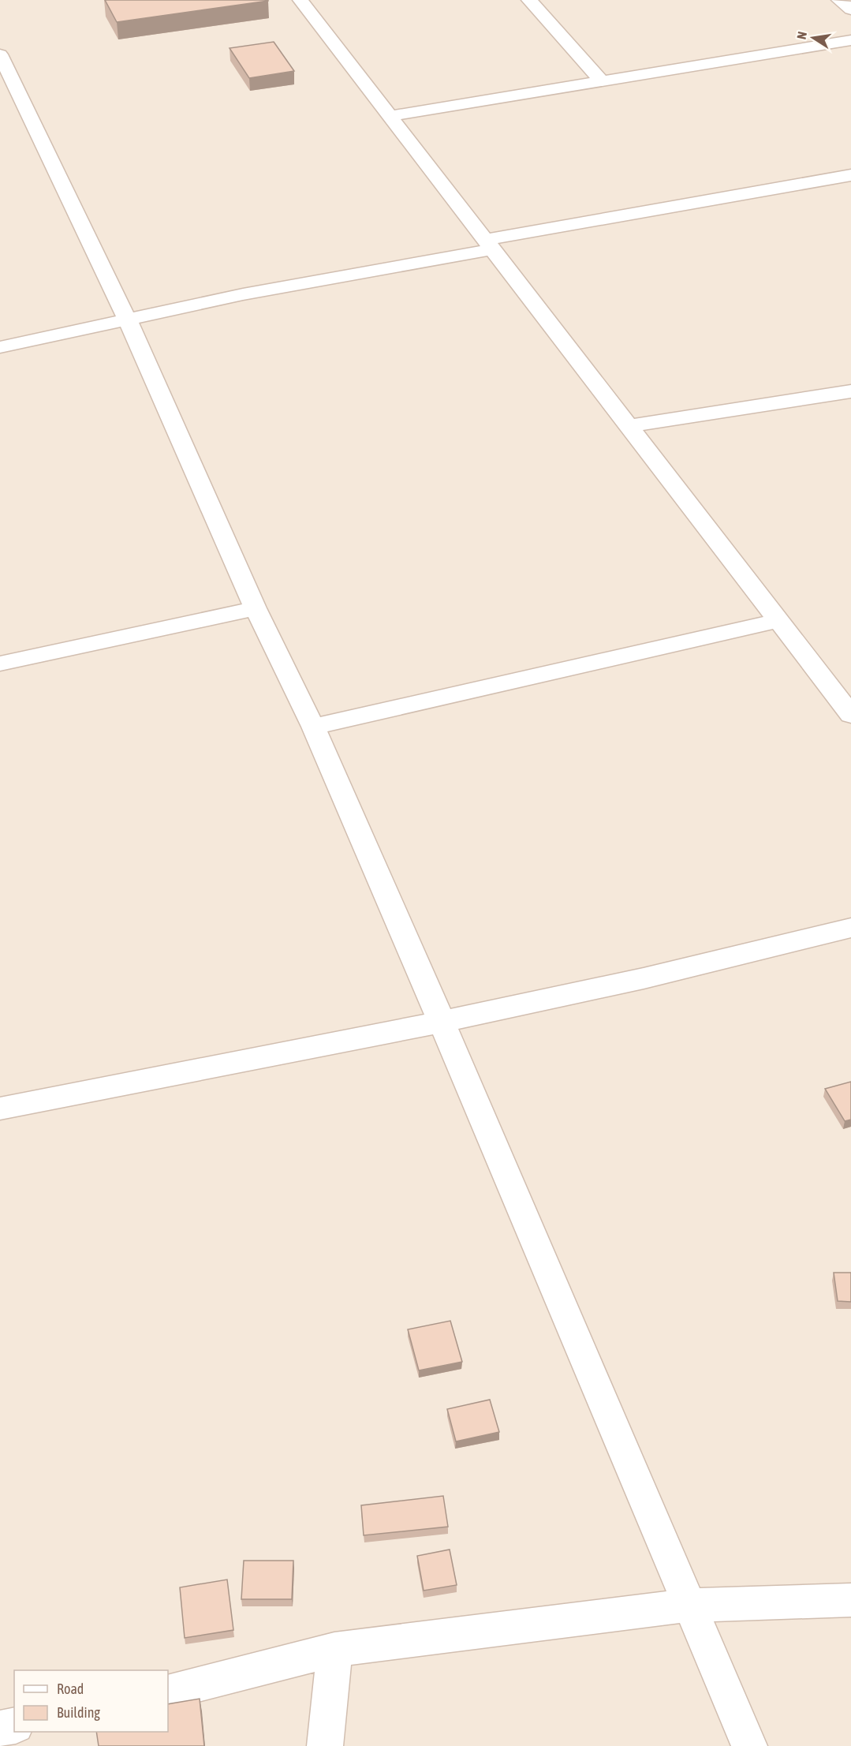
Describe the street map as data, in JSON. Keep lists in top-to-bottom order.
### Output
{
  "legend": ["Road", "Building"],
  "north": "left"
}
